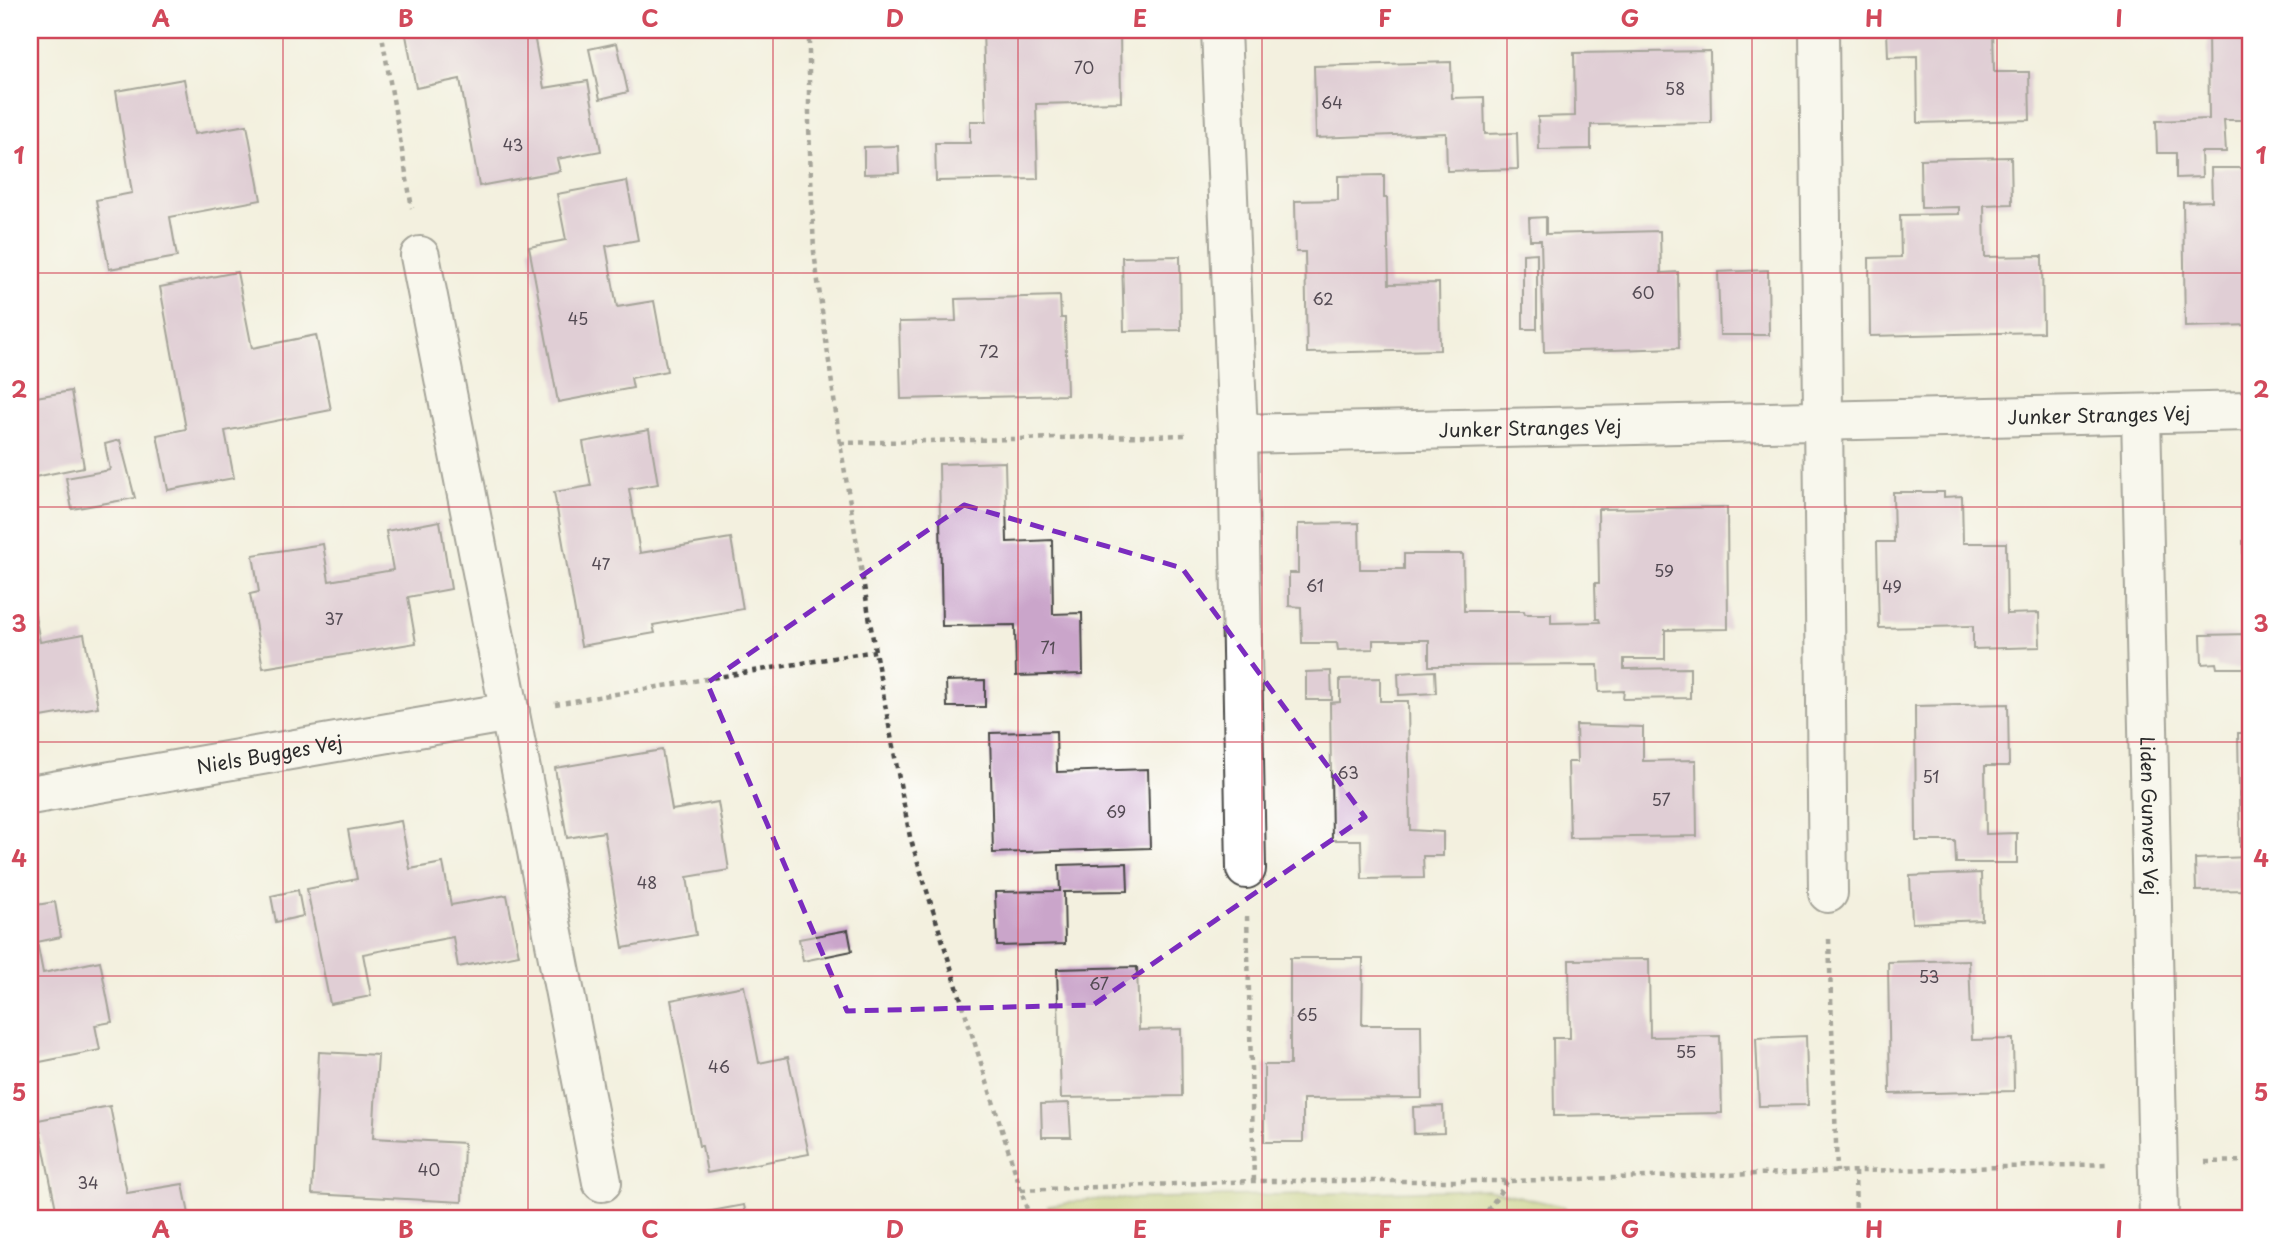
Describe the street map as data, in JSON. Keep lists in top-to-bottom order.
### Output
{
  "streets": {
    "street": ["Junker Stranges Vej", "Niels Bugges Vej", "Liden Gunvers Vej"]
  },
  "crossings": [
    ["Junker Stranges Vej", "Liden Gunvers Vej"]
  ],
  "house_numbers": [
    "70",
    "58",
    "64",
    "43",
    "60",
    "62",
    "45",
    "72",
    "47",
    "59",
    "61",
    "49",
    "37",
    "71",
    "63",
    "51",
    "57",
    "69",
    "48",
    "53",
    "67",
    "65",
    "55",
    "46",
    "40",
    "34"
  ],
  "grid": {
    "columns": [
      "A",
      "B",
      "C",
      "D",
      "E",
      "F",
      "G",
      "H",
      "I"
    ],
    "rows": [
      "1",
      "2",
      "3",
      "4",
      "5"
    ]
  }
}
